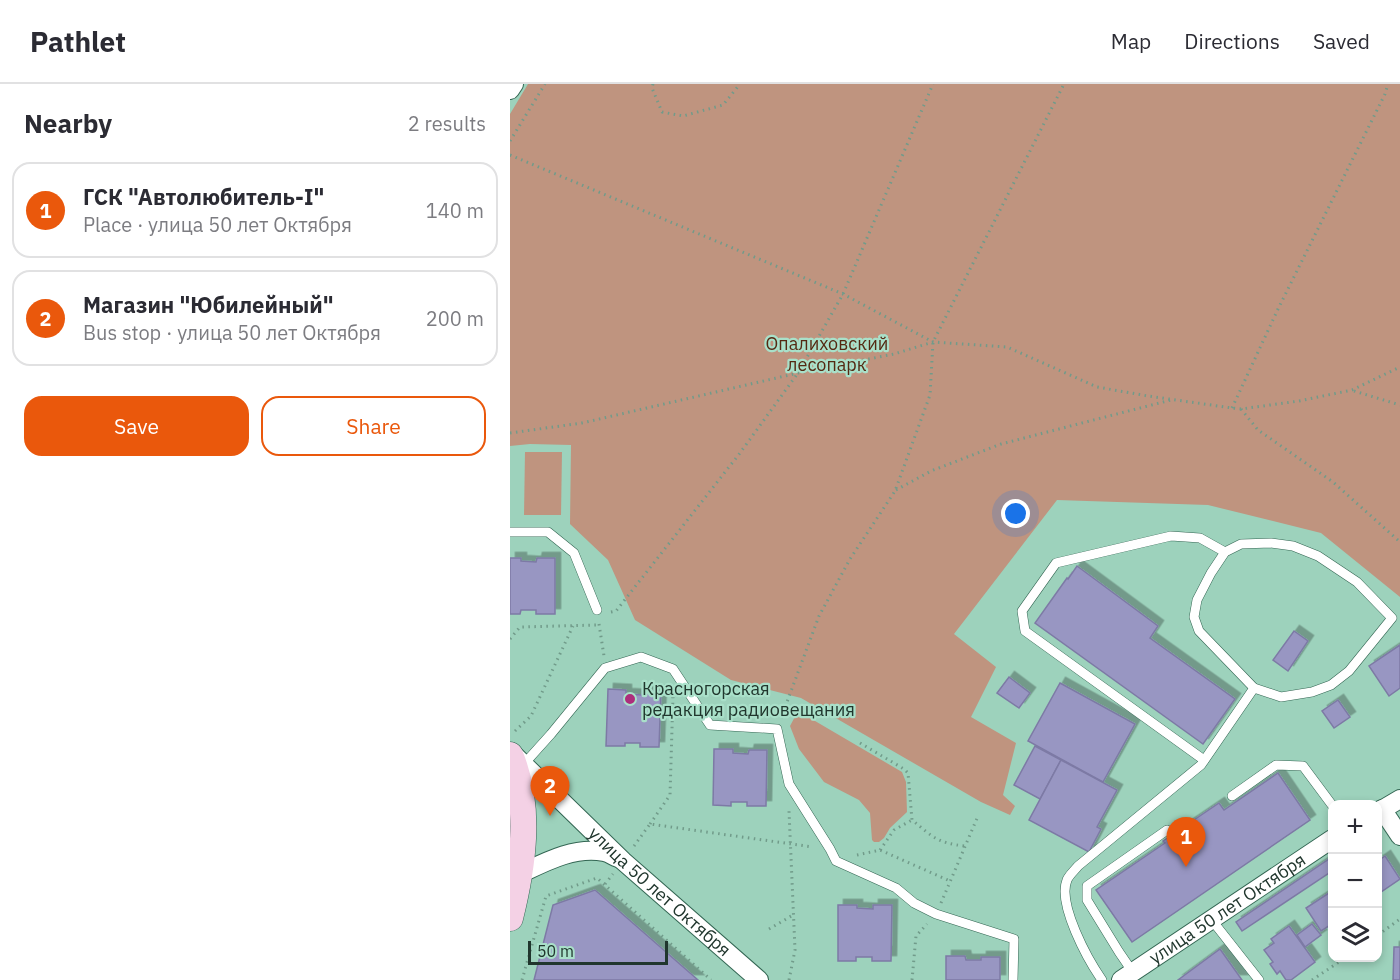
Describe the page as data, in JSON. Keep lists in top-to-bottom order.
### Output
{
  "streets": {
    "street": ["улица 50 лет Октября"]
  },
  "parks": ["Опалиховский лесопарк"],
  "places": ["Красногорская редакция радиовещания"],
  "scale_bar": "50 m",
  "page": {
    "header": "Pathlet",
    "nav": ["Map", "Directions", "Saved"],
    "heading": ["Nearby", "2 results"],
    "list": [
      {
        "mark": "1",
        "name": "ГСК \"Автолюбитель-I\"",
        "note": "Place · улица 50 лет Октября",
        "value": "140 m"
      },
      {
        "mark": "2",
        "name": "Магазин \"Юбилейный\"",
        "note": "Bus stop · улица 50 лет Октября",
        "value": "200 m"
      }
    ],
    "buttons": ["Save", "Share"],
    "pins": ["2", "1"],
    "map_buttons": ["+", "−"],
    "scale": "50 m"
  }
}
